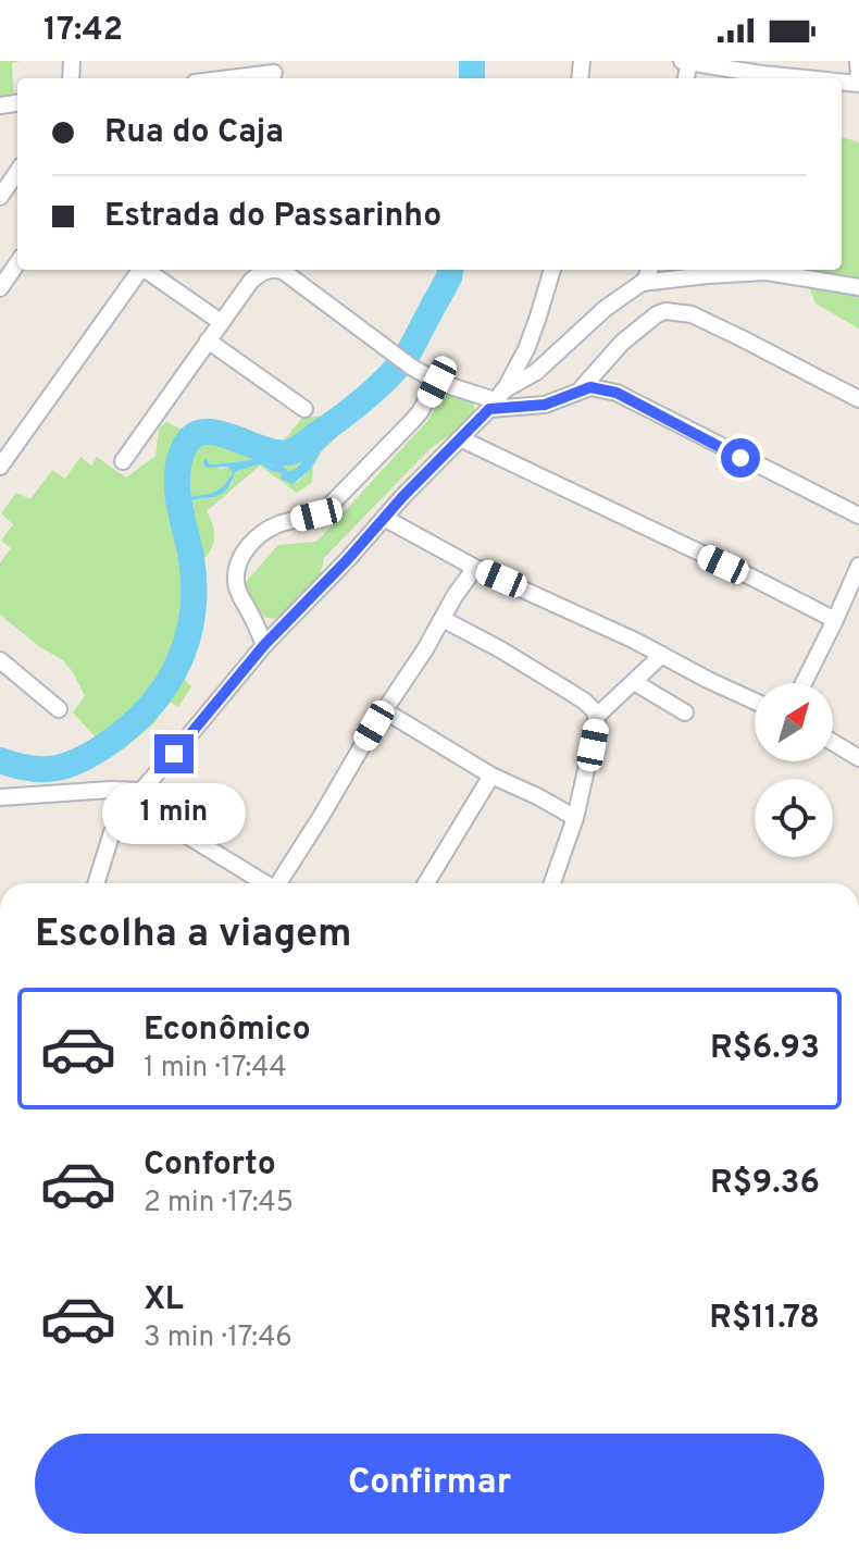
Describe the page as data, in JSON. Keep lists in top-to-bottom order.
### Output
{
  "north": "top right",
  "page": {
    "status": "17:42",
    "banner": ["Rua do Caja", "Estrada do Passarinho"],
    "bubble": "1 min",
    "heading": "Escolha a viagem",
    "list": [
      {
        "name": "Econômico",
        "note": "1 min · 17:44",
        "value": "R$6.93"
      },
      {
        "name": "Conforto",
        "note": "2 min · 17:45",
        "value": "R$9.36"
      },
      {
        "name": "XL",
        "note": "3 min · 17:46",
        "value": "R$11.78"
      }
    ],
    "buttons": "Confirmar"
  }
}
